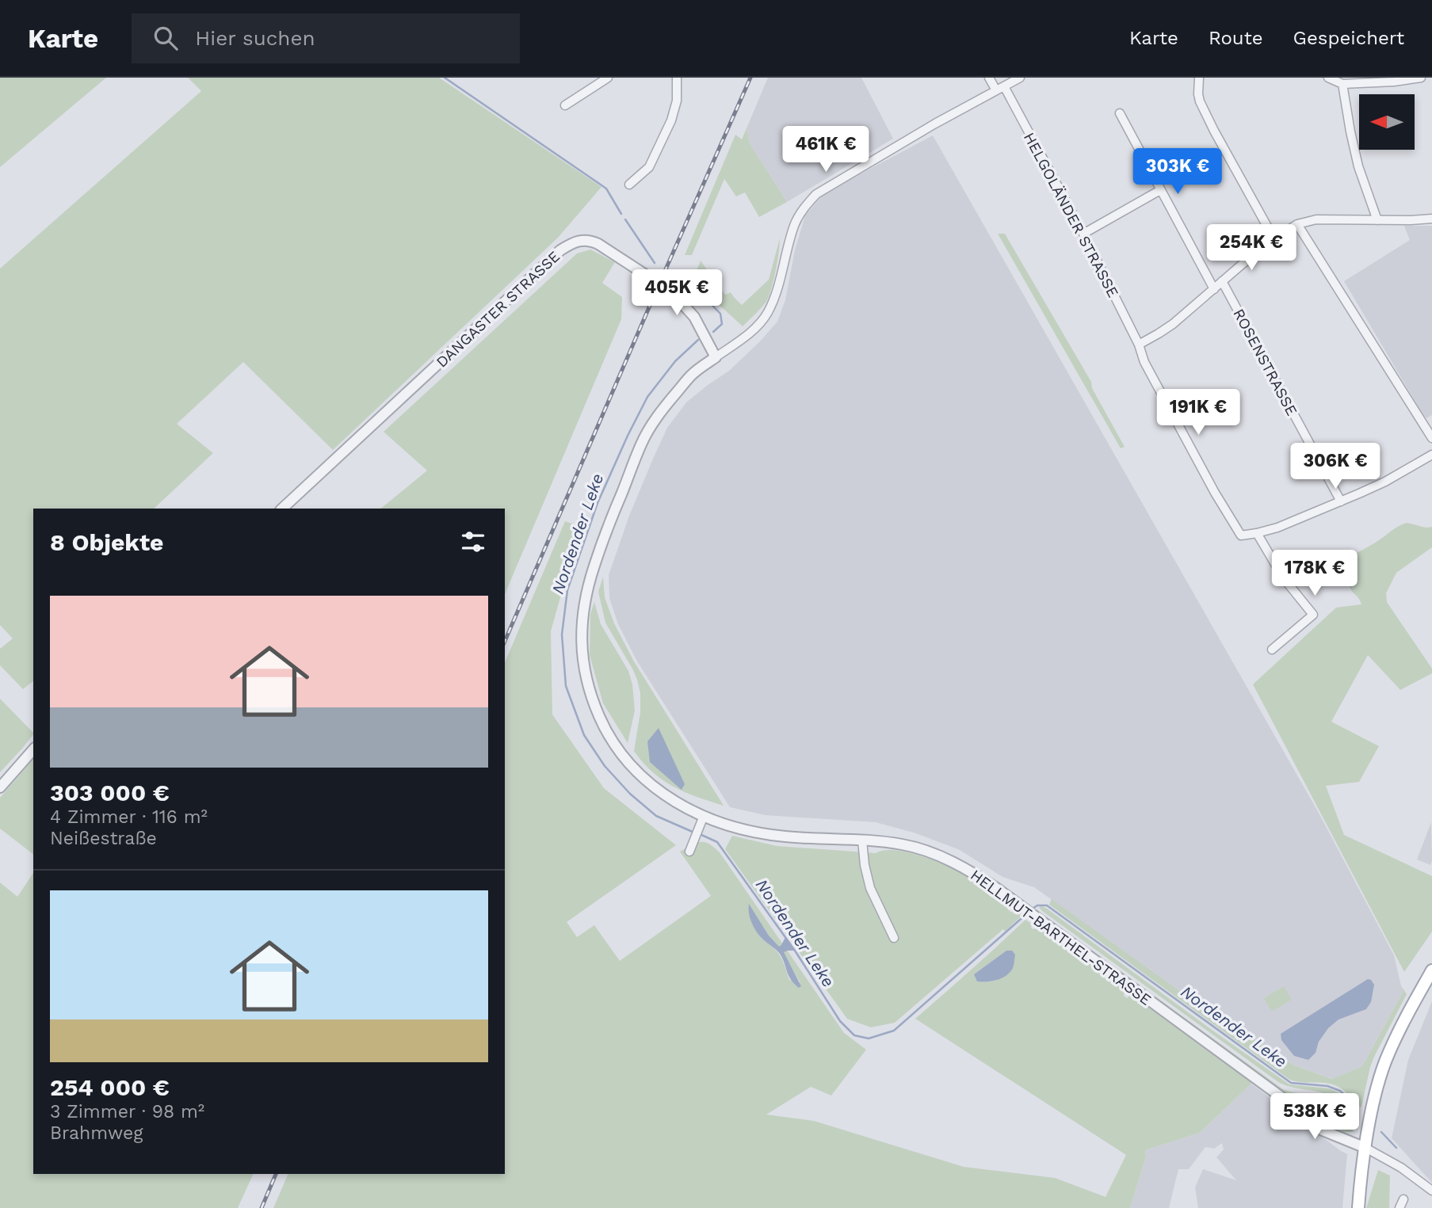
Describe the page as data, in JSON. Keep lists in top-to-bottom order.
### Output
{
  "streets": {
    "street": [
      "HELGOLÄNDER STRASSE",
      "DANGASTER STRASSE",
      "ROSENSTRASSE",
      "HELLMUT-BARTHEL-STRASSE"
    ]
  },
  "crossings": [
    ["DANGASTER STRASSE", "HELLMUT-BARTHEL-STRASSE"]
  ],
  "water": ["Nordender Leke"],
  "north": "left",
  "page": {
    "header": "Karte",
    "search": "Hier suchen",
    "nav": ["Karte", "Route", "Gespeichert"],
    "price": [
      "461K €",
      "303K €",
      "254K €",
      "405K €",
      "191K €",
      "306K €",
      "178K €",
      "538K €"
    ],
    "heading": "8 Objekte",
    "list": [
      {
        "name": "303 000 €",
        "note": "4 Zimmer · 116 m² · Neißestraße"
      },
      {
        "name": "254 000 €",
        "note": "3 Zimmer · 98 m² · Brahmweg"
      }
    ]
  }
}
